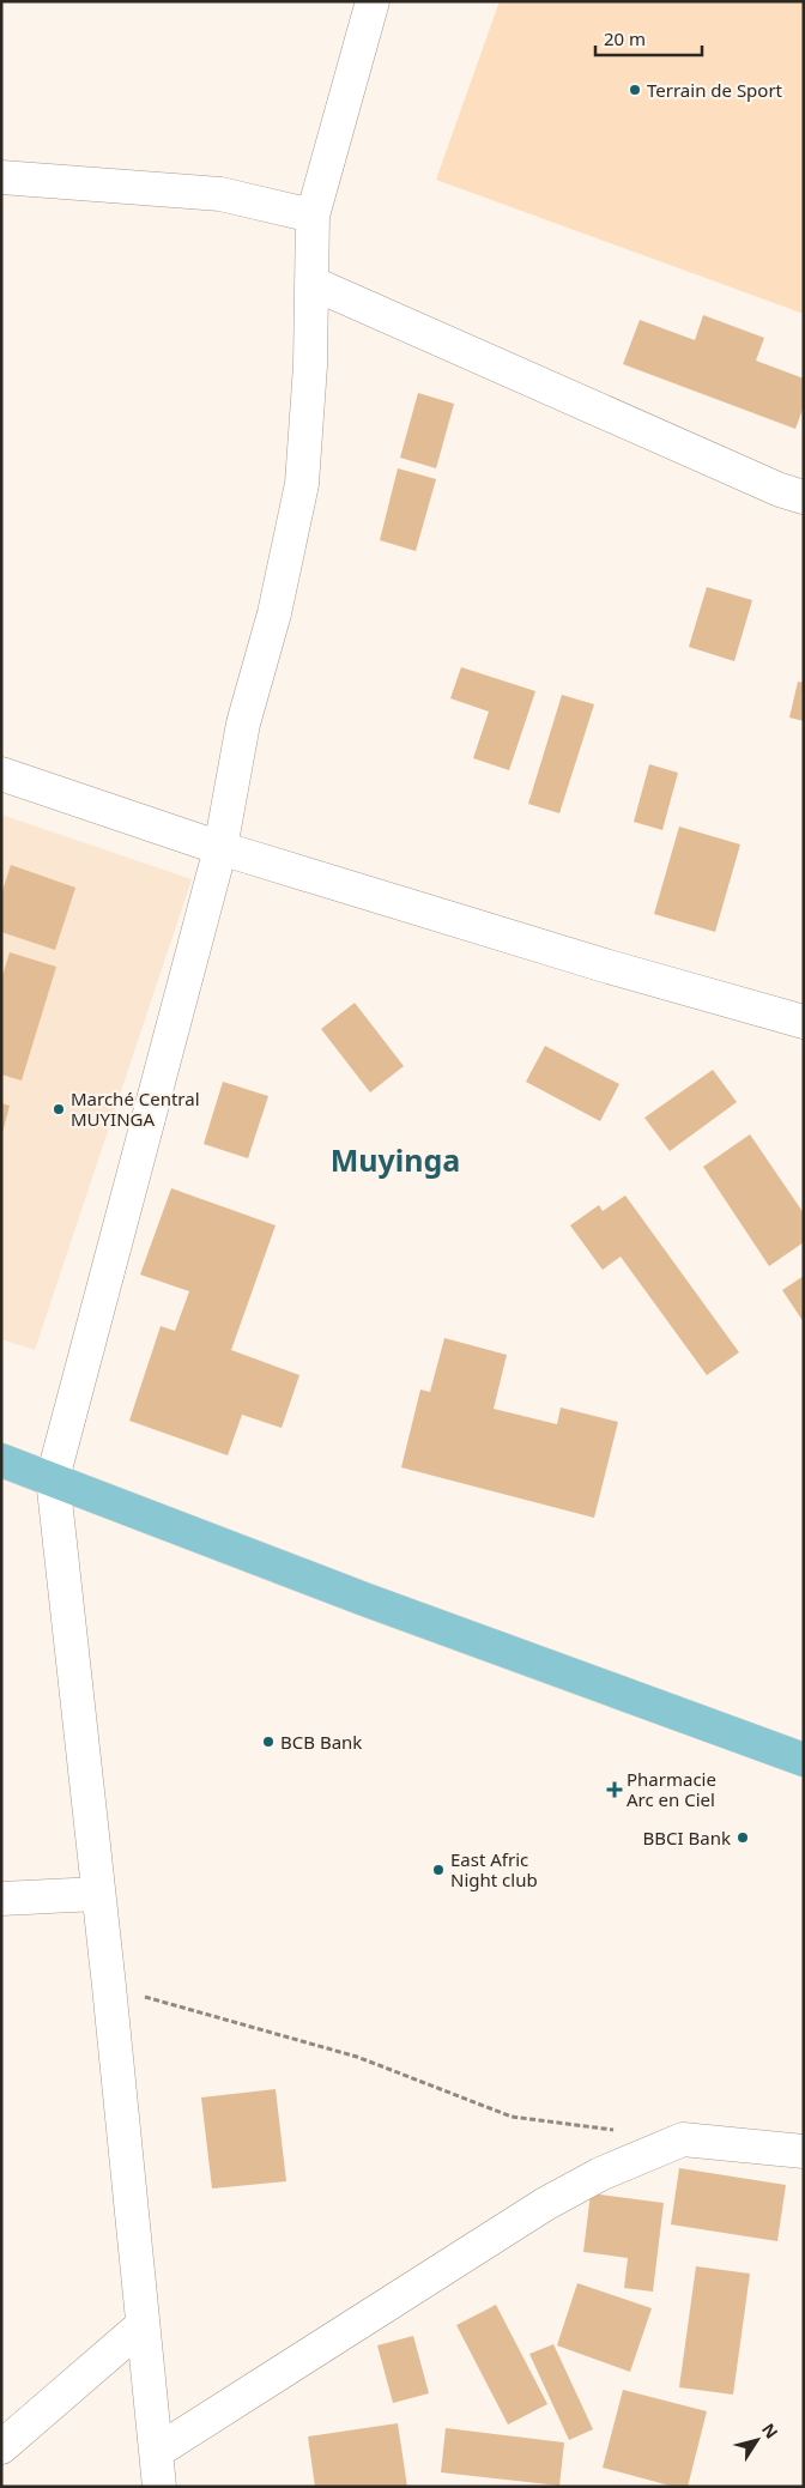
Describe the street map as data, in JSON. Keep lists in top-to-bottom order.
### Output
{
  "districts": ["Muyinga"],
  "places": {
    "other": [
      "Terrain de Sport",
      "Marché Central MUYINGA",
      "BCB Bank",
      "BBCI Bank",
      "East Afric Night club"
    ],
    "health": ["Pharmacie Arc en Ciel"]
  },
  "scale_bar": "20 m",
  "north": "top right"
}
